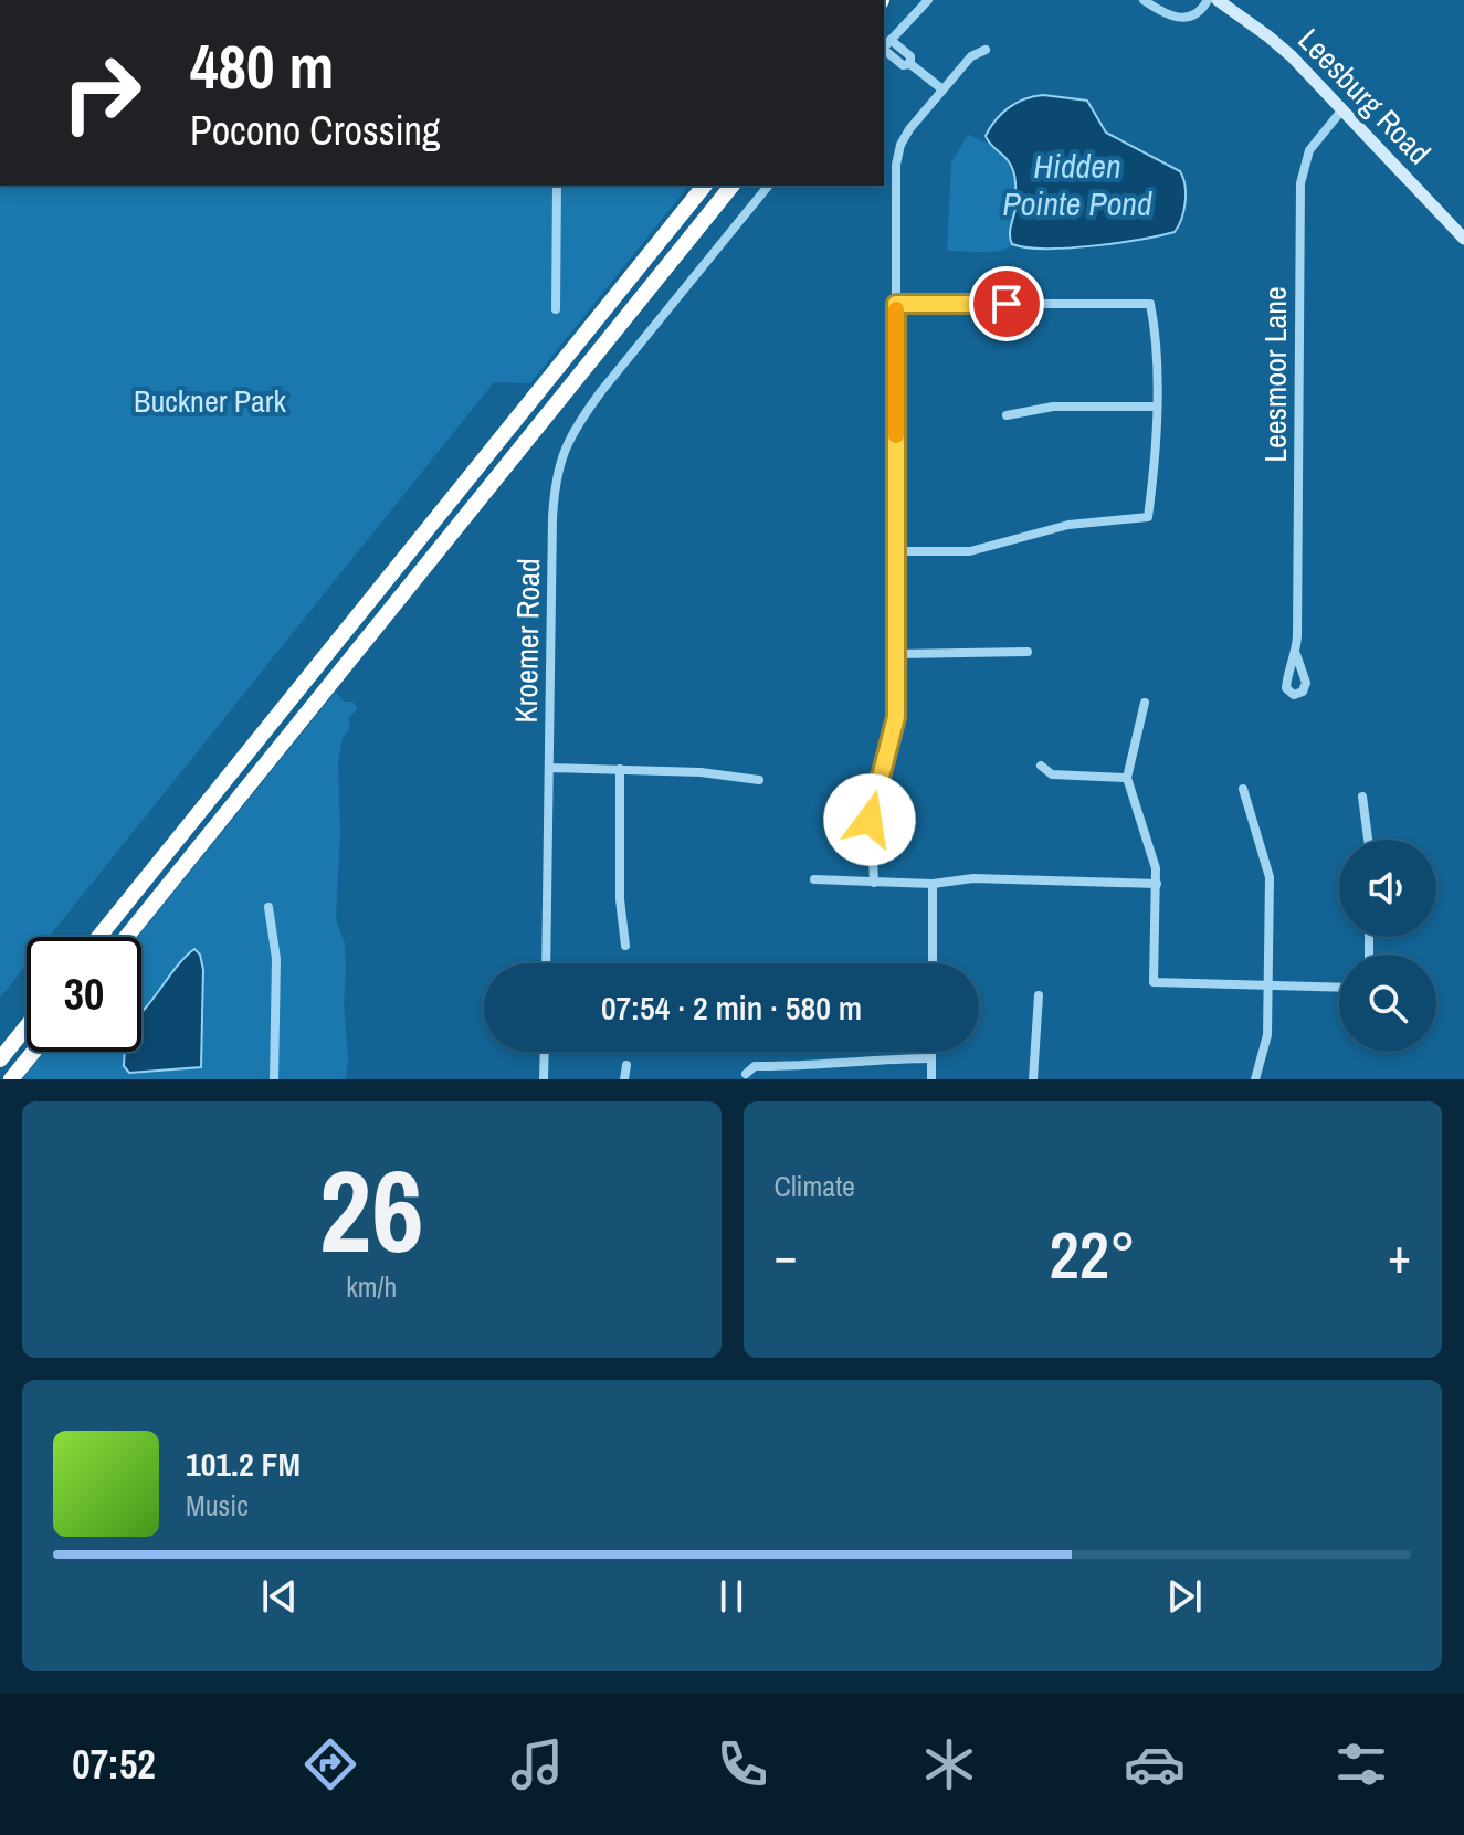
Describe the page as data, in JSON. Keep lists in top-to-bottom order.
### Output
{
  "streets": {
    "main road": ["Leesburg Road"],
    "street": ["Leesmoor Lane", "Kroemer Road"]
  },
  "crossings": [
    ["Leesburg Road", "Leesmoor Lane"]
  ],
  "water": ["Hidden Pointe Pond"],
  "parks": ["Buckner Park"],
  "page": {
    "turn": ["480 m", "Pocono Crossing"],
    "limit": "30",
    "trip": "07:54 · 2 min · 580 m",
    "tile": [
      ["26", "km/h"],
      "Climate"
    ],
    "heat": ["−", "22°", "+"],
    "song": ["101.2 FM", "Music"],
    "tabs": "07:52"
  }
}
